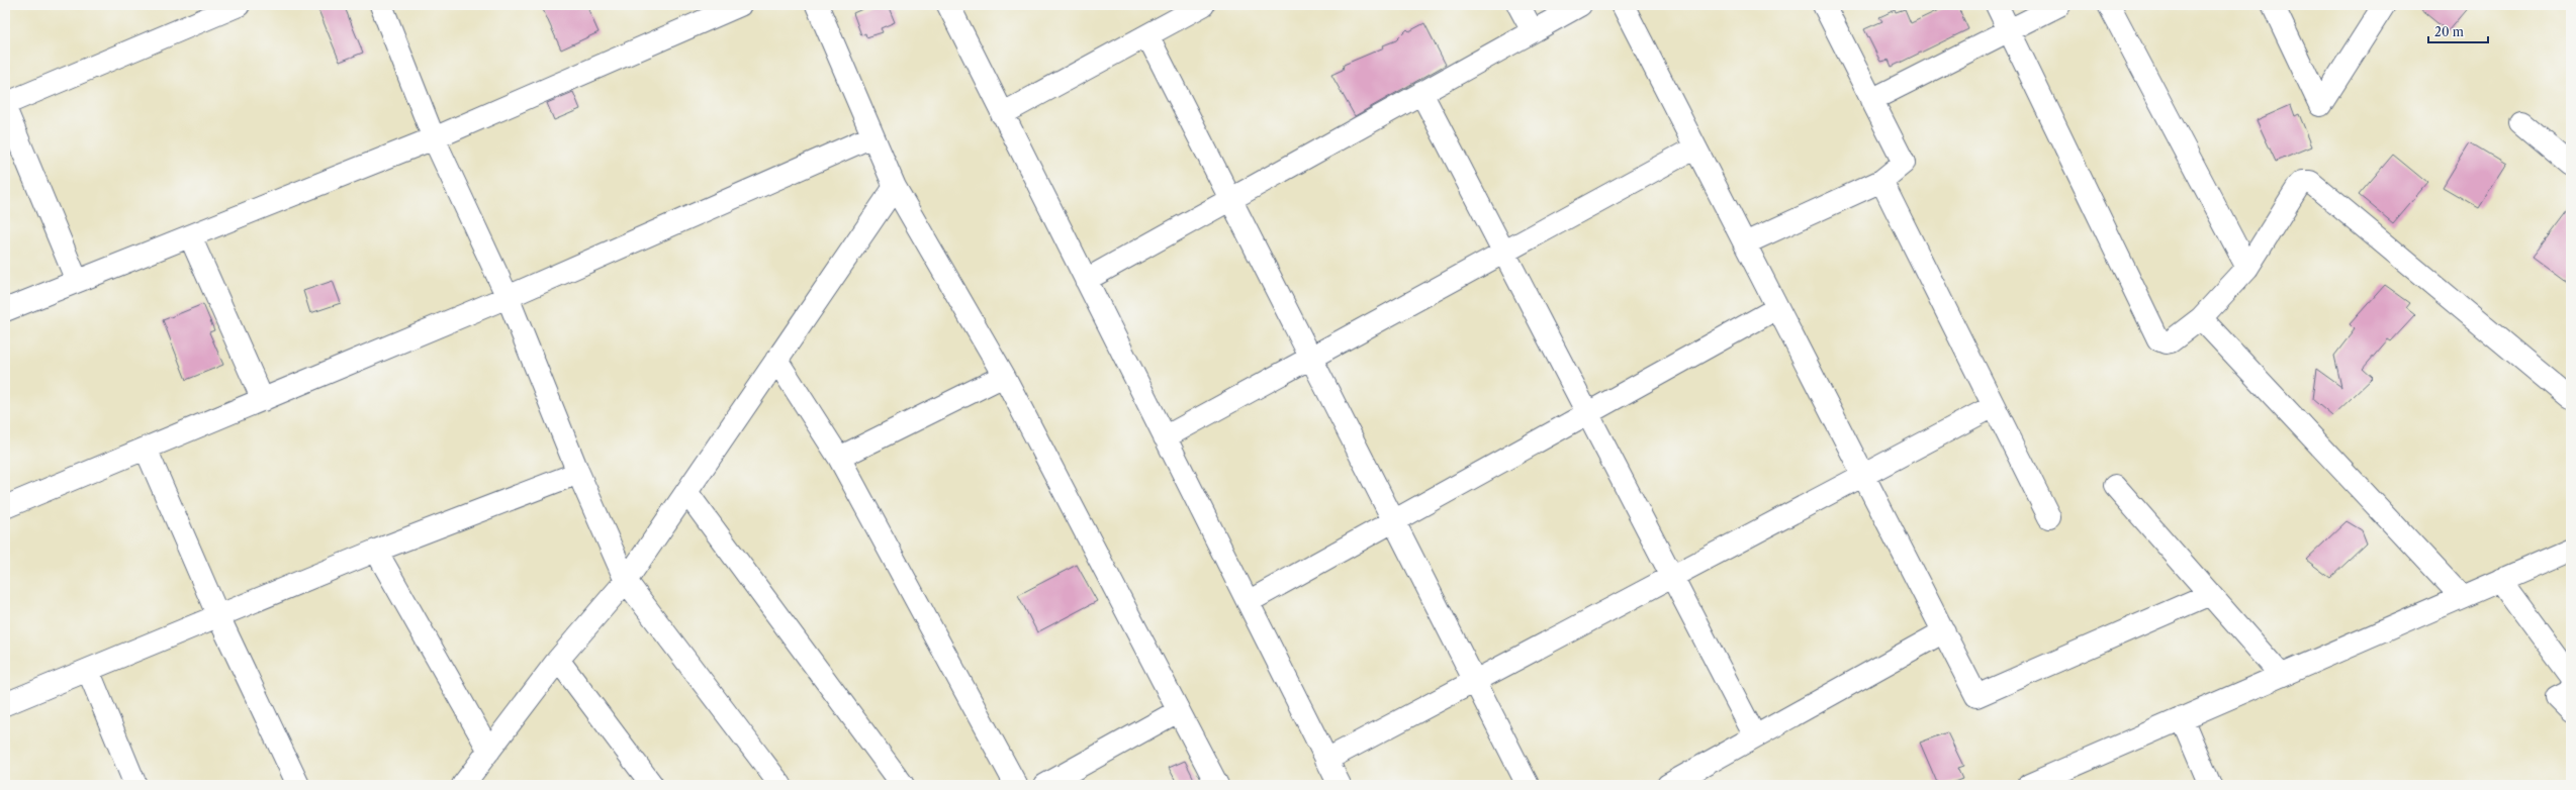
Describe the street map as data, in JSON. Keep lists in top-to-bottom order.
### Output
{
  "scale_bar": "20 m"
}
